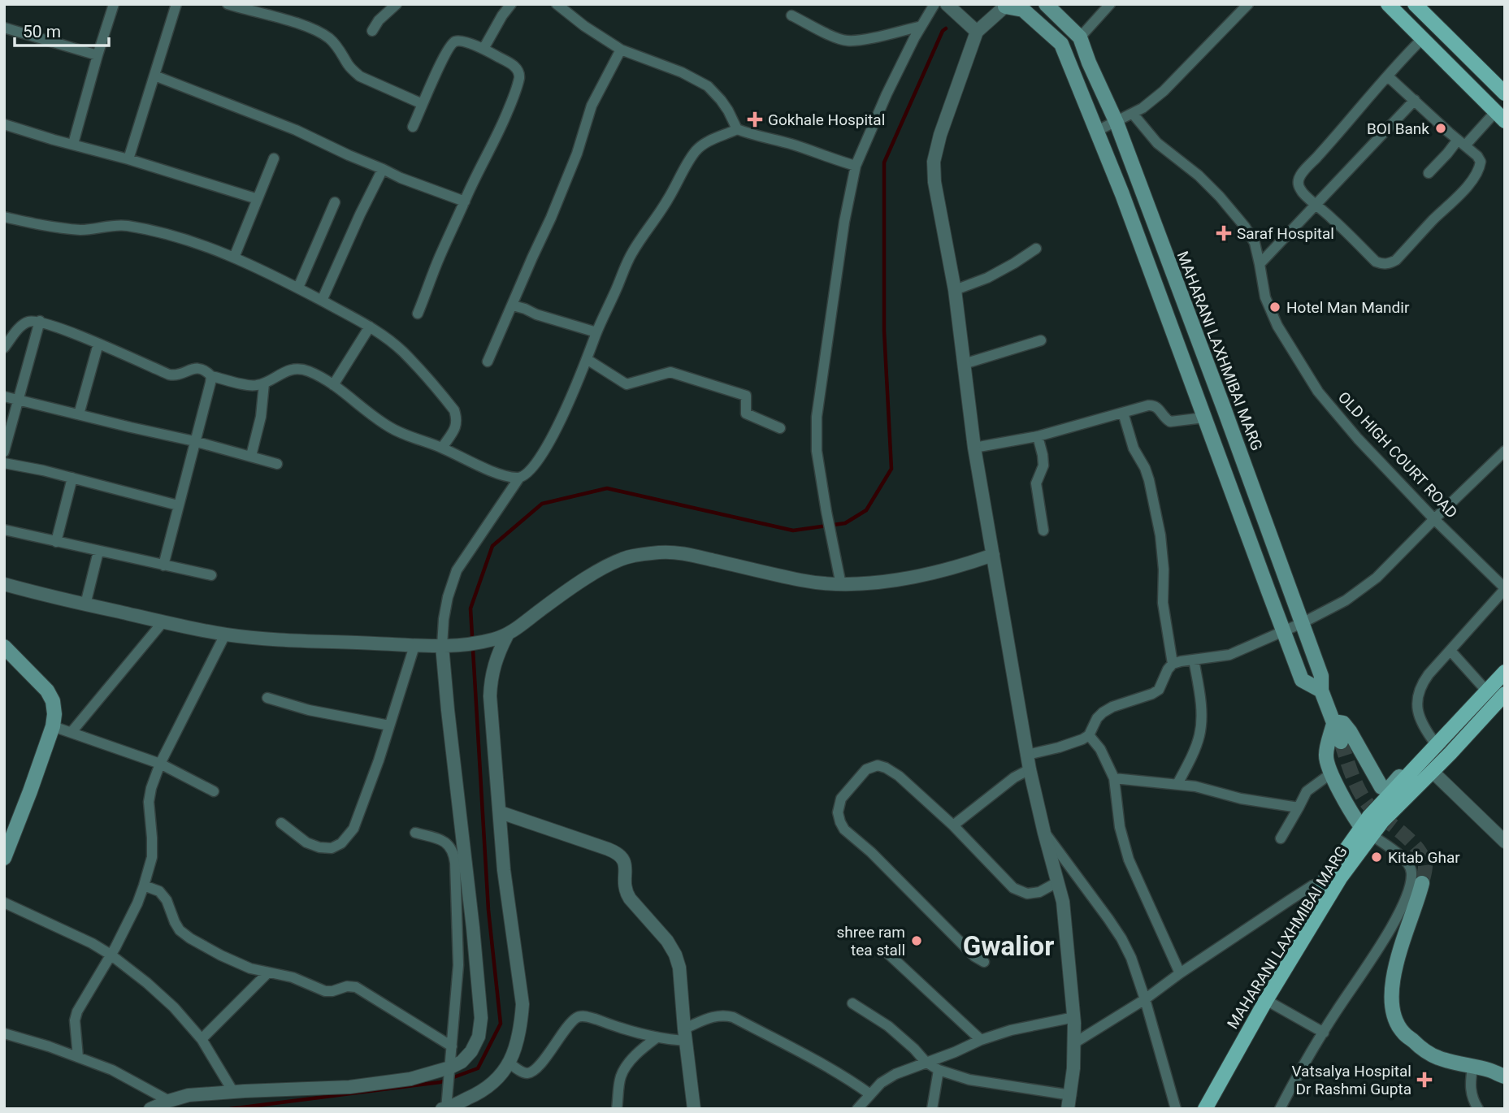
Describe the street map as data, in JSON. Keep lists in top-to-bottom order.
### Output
{
  "streets": {
    "main road": ["MAHARANI LAXHMIBAI MARG"],
    "street": ["OLD HIGH COURT ROAD"]
  },
  "districts": ["Gwalior"],
  "places": {
    "health": ["Gokhale Hospital", "Saraf Hospital", "Vatsalya Hospital Dr Rashmi Gupta"],
    "other": [
      "BOI Bank",
      "Hotel Man Mandir",
      "Kitab Ghar",
      "shree ram tea stall"
    ]
  },
  "scale_bar": "50 m"
}
